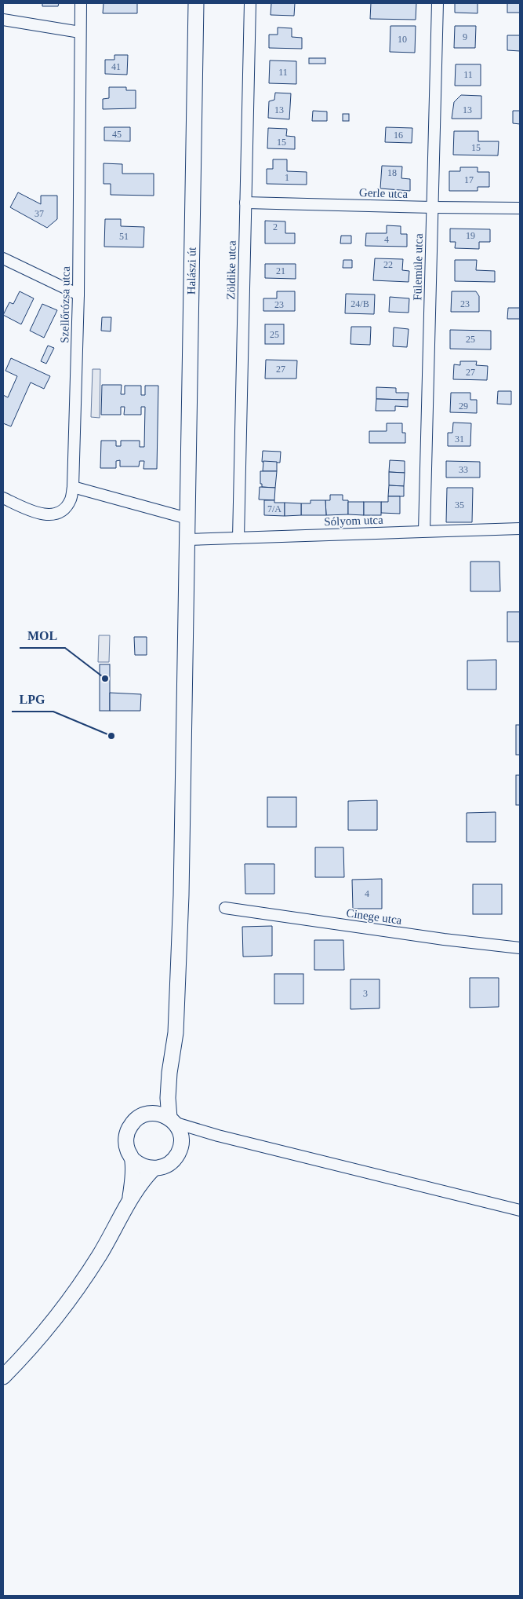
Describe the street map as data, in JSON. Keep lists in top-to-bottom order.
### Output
{
  "streets": {
    "main road": ["Halászi út"],
    "street": [
      "Gerle utca",
      "Fülemüle utca",
      "Zöldike utca",
      "Szellőrózsa utca",
      "Sólyom utca",
      "Cinege utca"
    ]
  },
  "crossings": [
    ["Gerle utca", "Fülemüle utca"],
    ["Gerle utca", "Zöldike utca"],
    ["Fülemüle utca", "Sólyom utca"],
    ["Zöldike utca", "Sólyom utca"],
    ["Halászi út", "Sólyom utca"]
  ],
  "places": ["MOL", "LPG"],
  "house_numbers": [
    "9",
    "10",
    "41",
    "11",
    "11",
    "13",
    "13",
    "45",
    "16",
    "15",
    "15",
    "18",
    "1",
    "17",
    "37",
    "2",
    "19",
    "51",
    "4",
    "22",
    "21",
    "24/B",
    "23",
    "23",
    "25",
    "25",
    "27",
    "27",
    "29",
    "31",
    "33",
    "35",
    "7/A",
    "4",
    "3"
  ]
}
